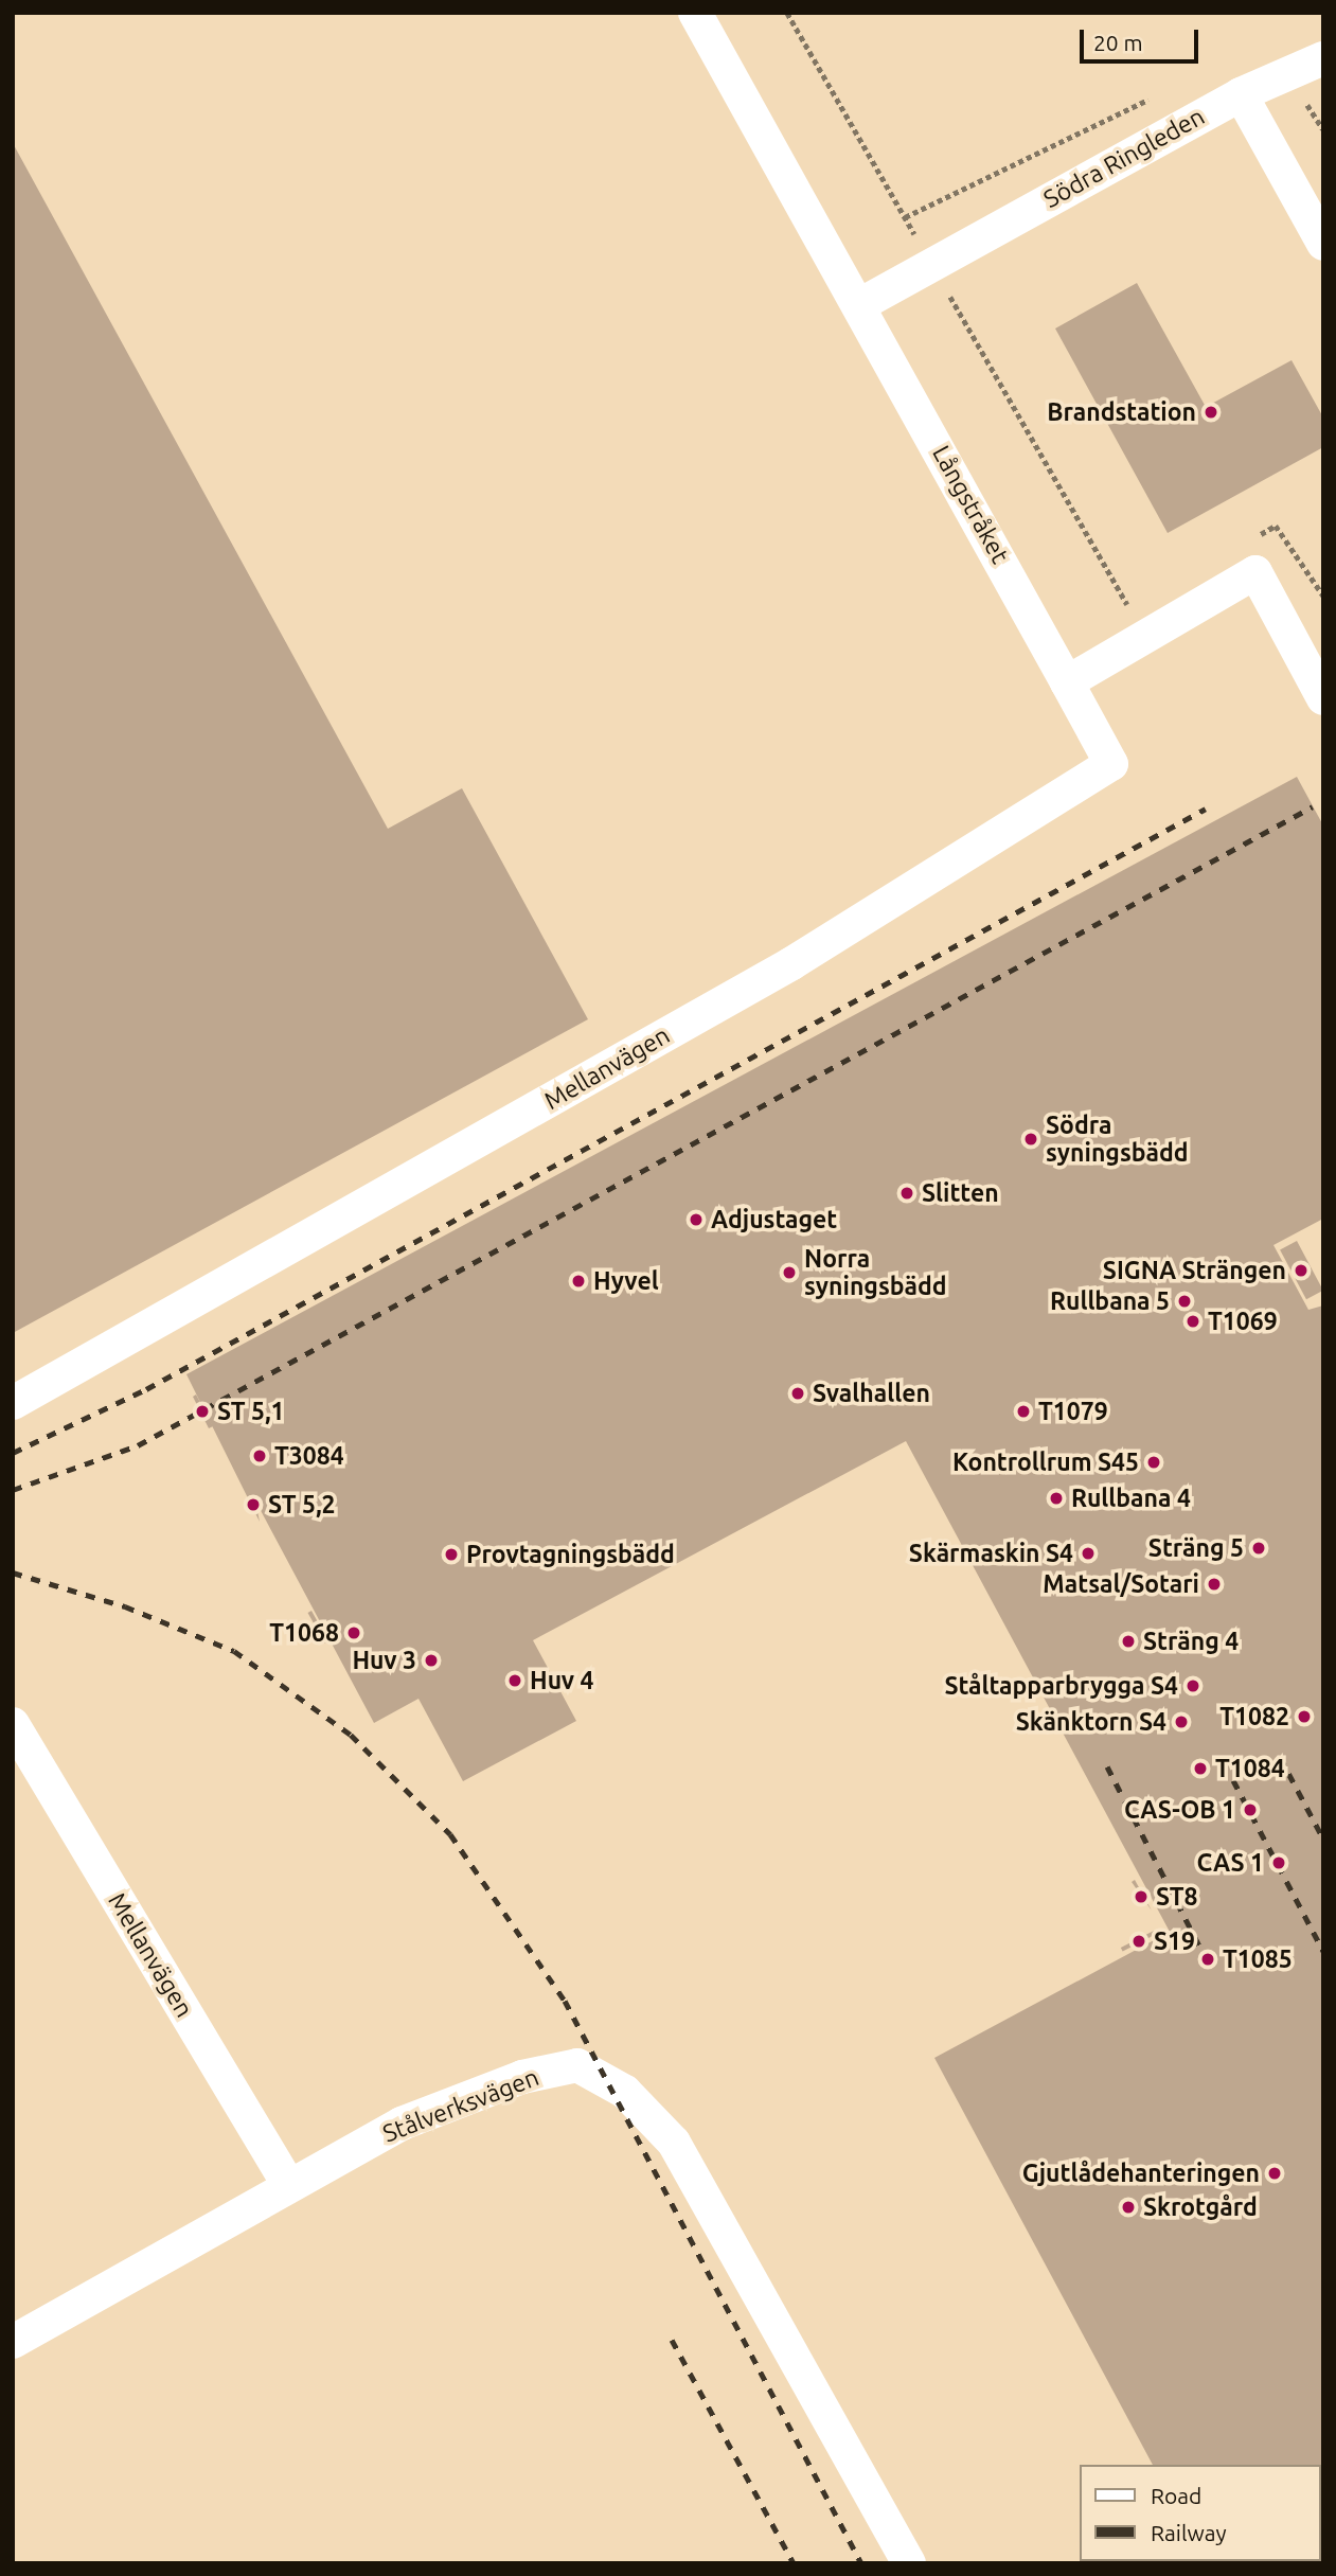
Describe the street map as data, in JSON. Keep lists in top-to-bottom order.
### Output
{
  "streets": {
    "street": [
      "Södra Ringleden",
      "Långstråket",
      "Mellanvägen",
      "Stålverksvägen"
    ]
  },
  "crossings": [
    ["Södra Ringleden", "Långstråket"],
    ["Långstråket", "Mellanvägen"],
    ["Mellanvägen", "Stålverksvägen"]
  ],
  "places": [
    "Brandstation",
    "Södra syningsbädd",
    "Slitten",
    "Adjustaget",
    "SIGNA Strängen",
    "Norra syningsbädd",
    "Hyvel",
    "Rullbana 5",
    "T1069",
    "Svalhallen",
    "ST 5,1",
    "T1079",
    "T3084",
    "Kontrollrum S45",
    "Rullbana 4",
    "ST 5,2",
    "Sträng 5",
    "Skärmaskin S4",
    "Provtagningsbädd",
    "Matsal/Sotari",
    "T1068",
    "Sträng 4",
    "Huv 3",
    "Huv 4",
    "Ståltapparbrygga S4",
    "T1082",
    "Skänktorn S4",
    "T1084",
    "CAS-OB 1",
    "CAS 1",
    "ST8",
    "S19",
    "T1085",
    "Gjutlådehanteringen",
    "Skrotgård"
  ],
  "legend": ["Road", "Railway"],
  "scale_bar": "20 m"
}
